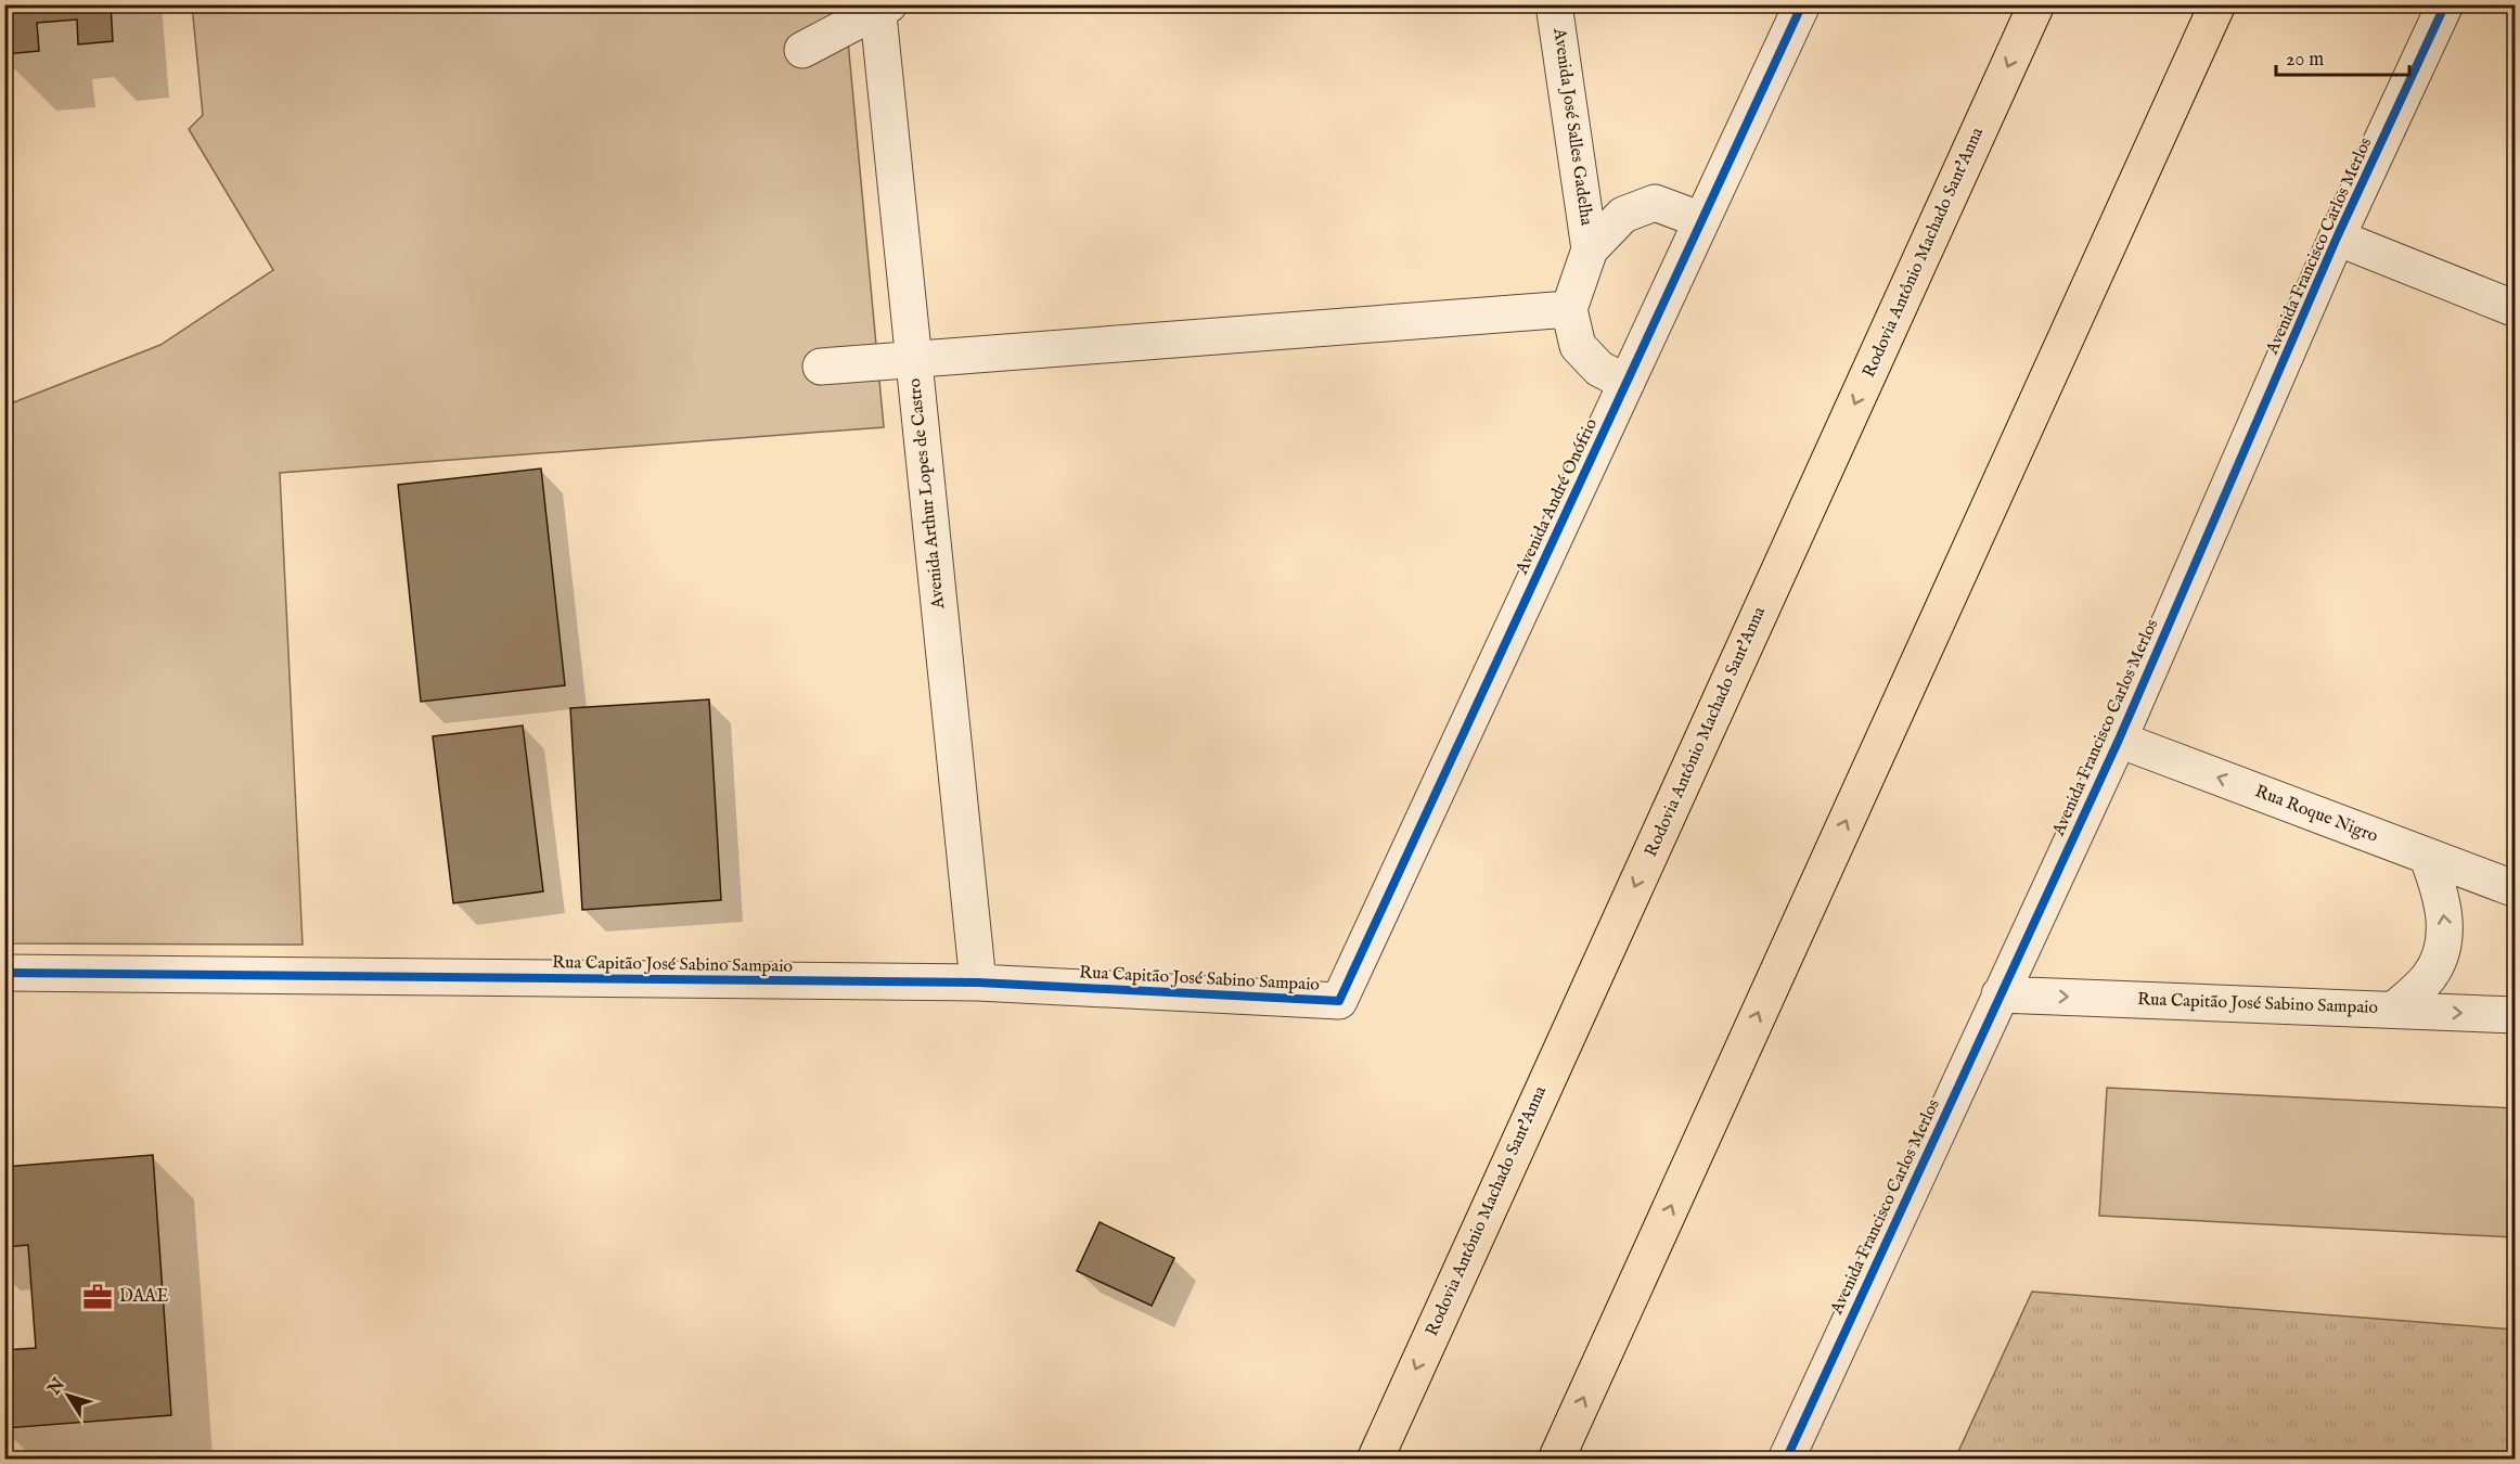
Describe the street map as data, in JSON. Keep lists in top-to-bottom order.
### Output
{
  "streets": {
    "highway": ["Rodovia Antônio Machado Sant'Anna"],
    "street": [
      "Avenida José Salles Gadelha",
      "Avenida Francisco Carlos Merlos",
      "Avenida Arthur Lopes de Castro",
      "Avenida André Onófrio",
      "Rua Roque Nigro",
      "Rua Capitão José Sabino Sampaio"
    ]
  },
  "crossings": [
    ["Avenida Francisco Carlos Merlos", "Rua Roque Nigro"],
    ["Avenida Francisco Carlos Merlos", "Rua Capitão José Sabino Sampaio"],
    ["Avenida Arthur Lopes de Castro", "Rua Capitão José Sabino Sampaio"],
    ["Avenida André Onófrio", "Rua Capitão José Sabino Sampaio"]
  ],
  "one_way": ["Rua Roque Nigro"],
  "places": {
    "office": ["DAAE"]
  },
  "scale_bar": "20 m",
  "north": "top left"
}
